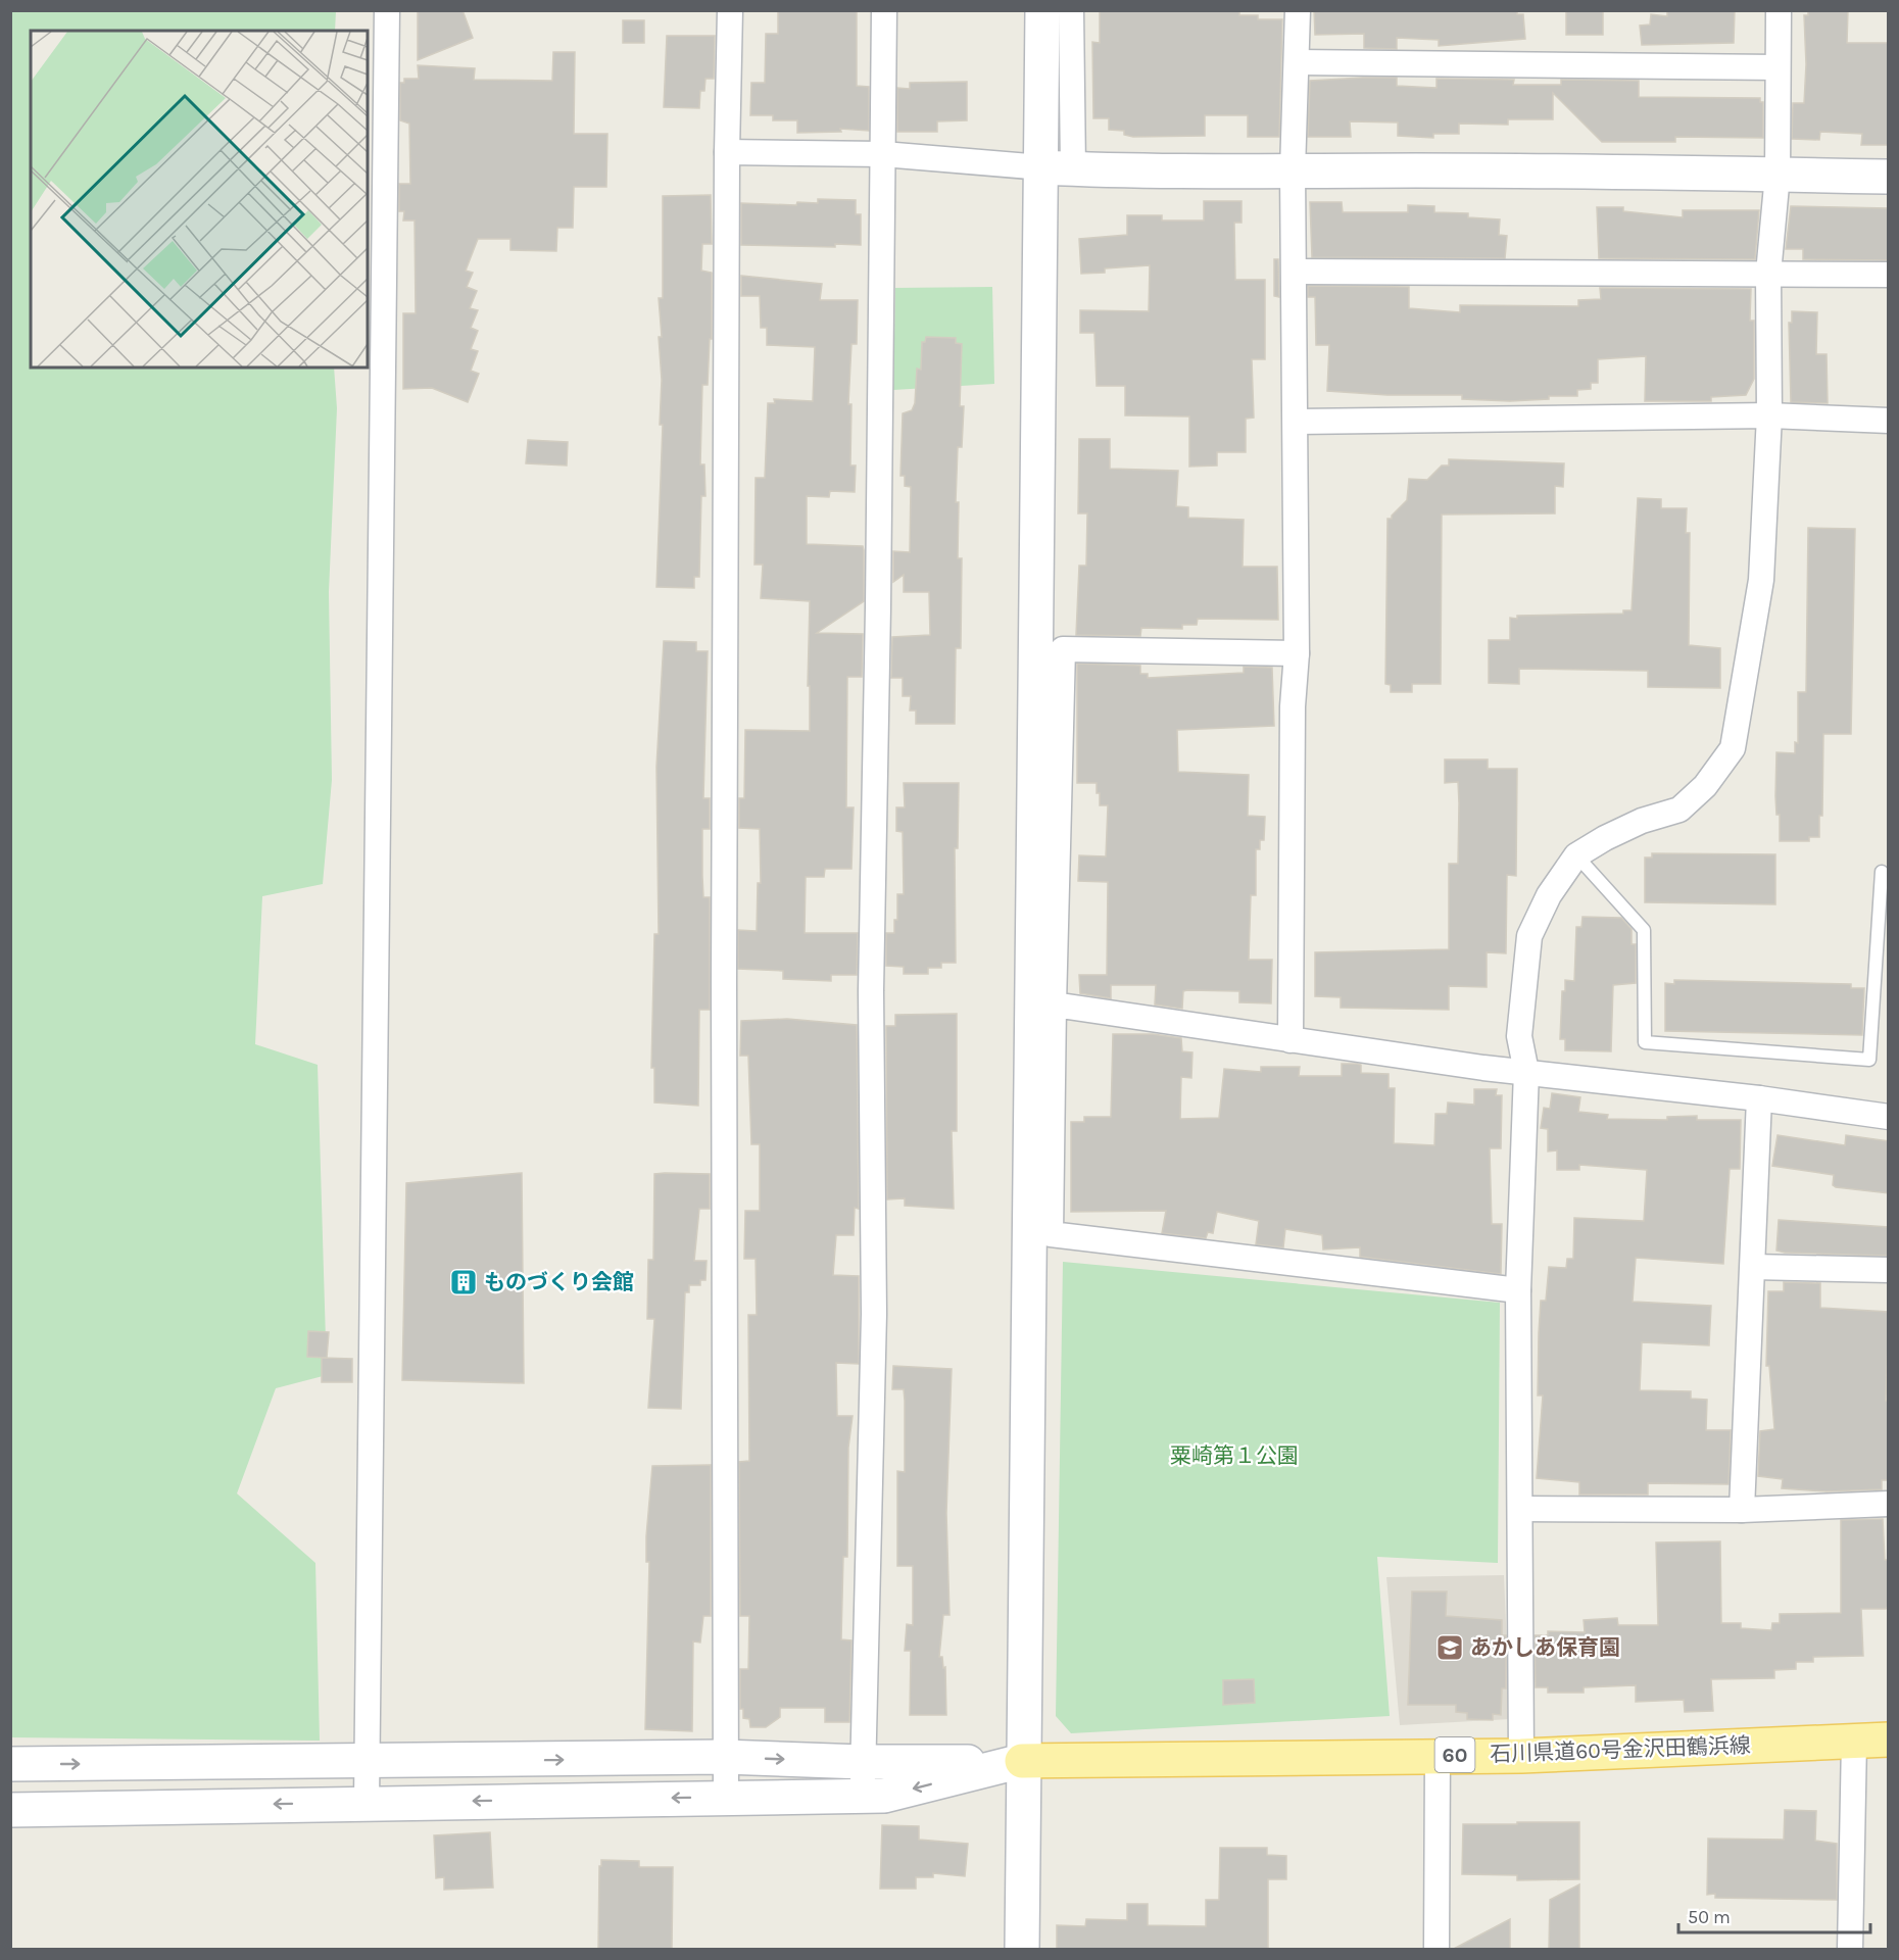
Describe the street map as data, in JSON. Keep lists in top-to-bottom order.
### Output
{
  "streets": {
    "main road": ["石川県道60号金沢田鶴浜線", "60"]
  },
  "parks": ["粟崎第１公園"],
  "places": {
    "building": ["ものづくり会館"],
    "school or university": ["あかしあ保育園"]
  },
  "scale_bar": "50 m"
}
